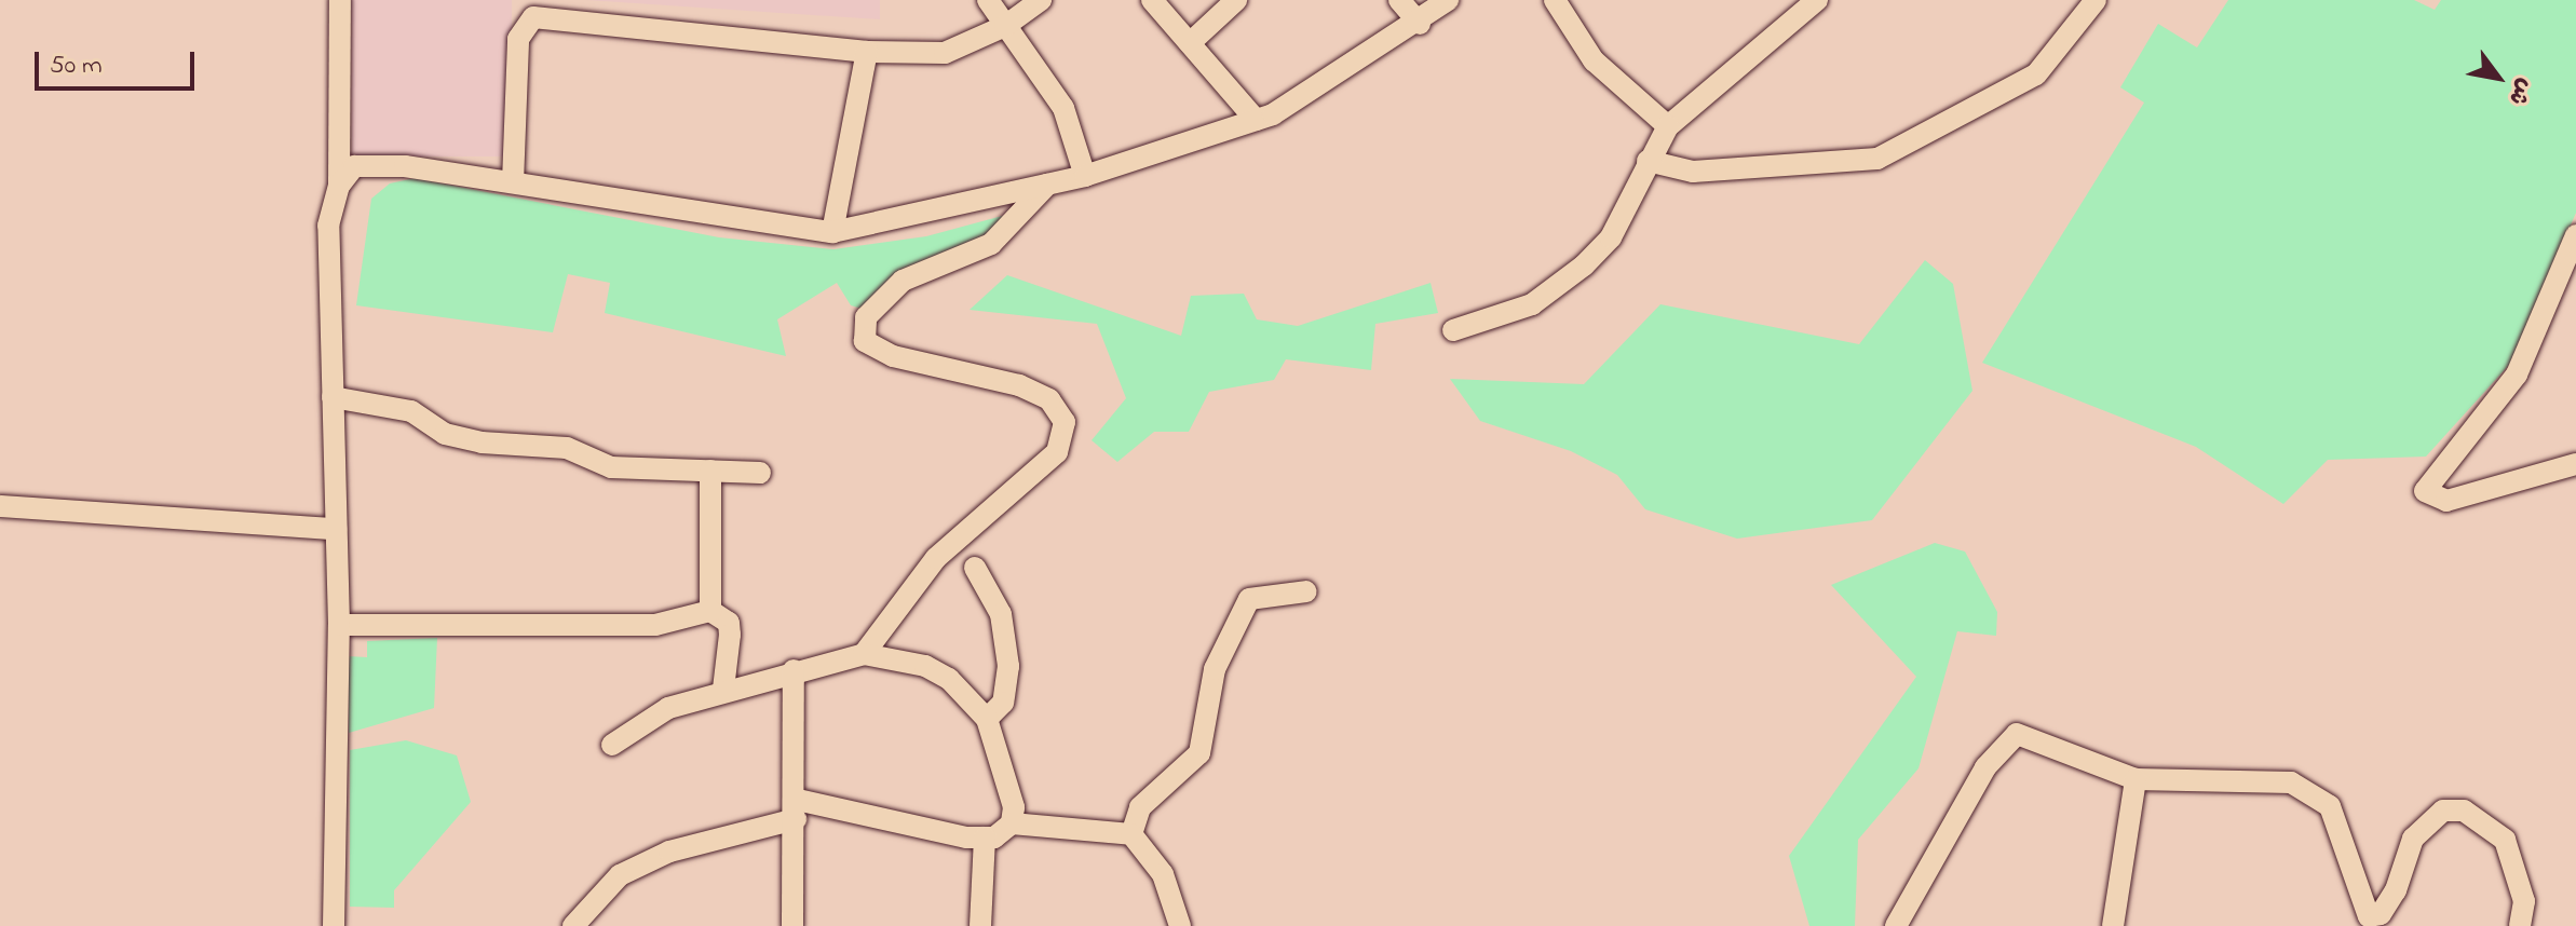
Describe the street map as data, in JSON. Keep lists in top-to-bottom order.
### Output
{
  "scale_bar": "50 m",
  "north": "bottom right"
}
